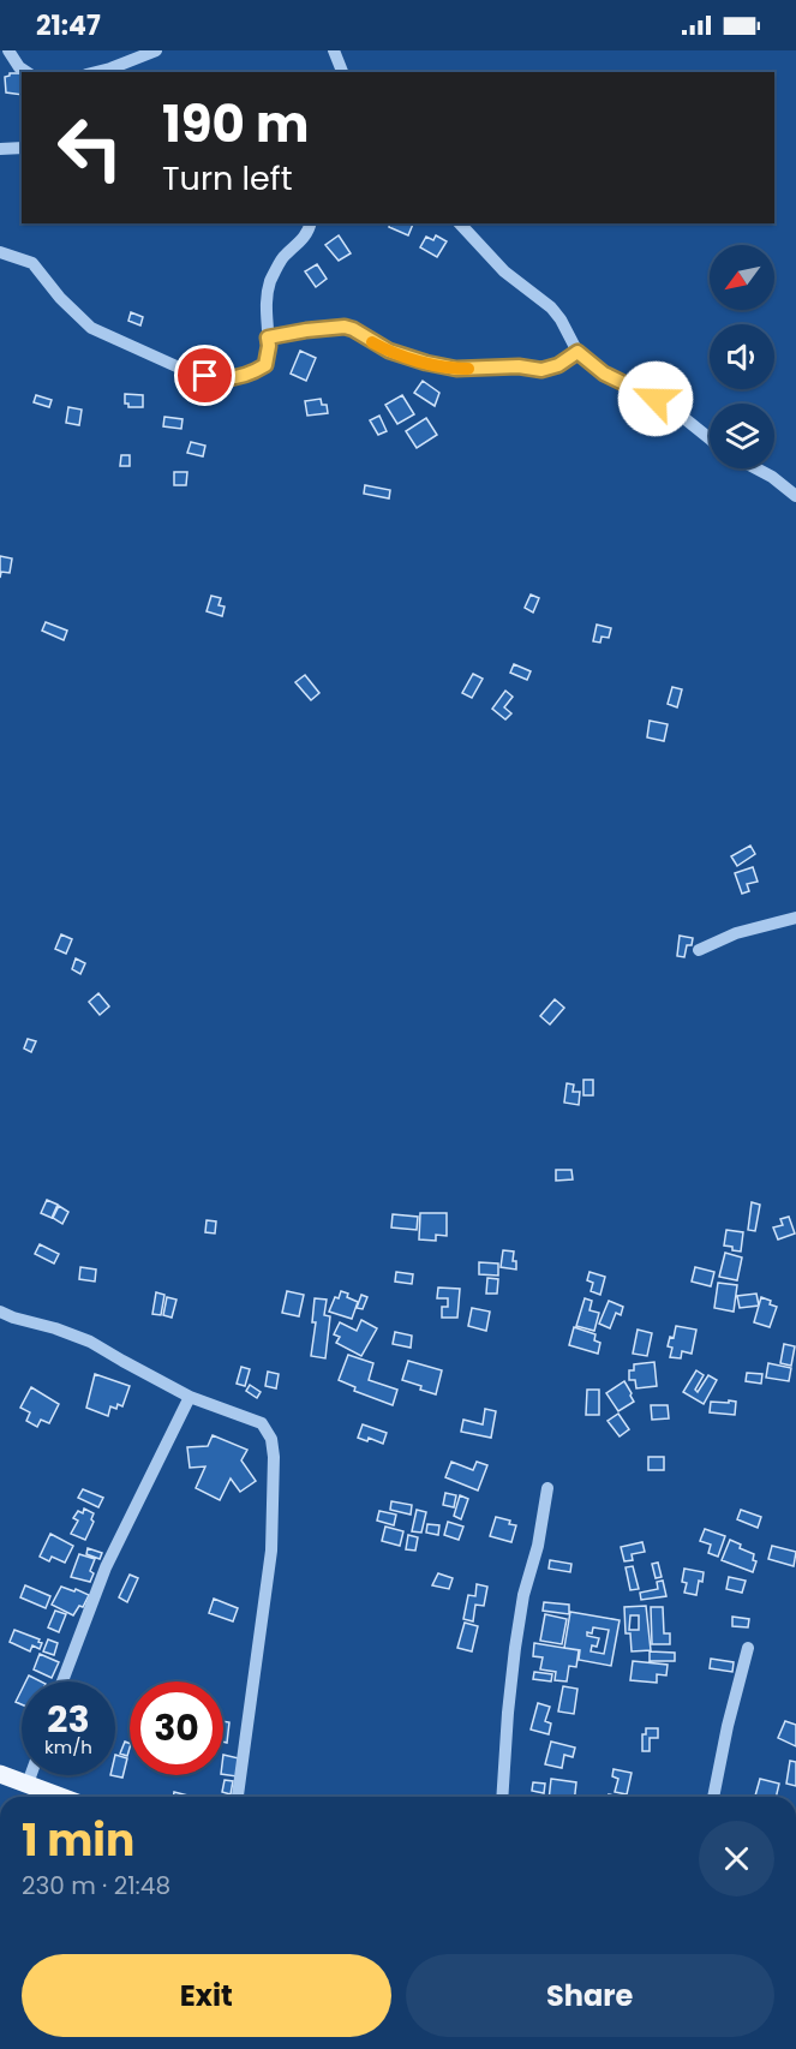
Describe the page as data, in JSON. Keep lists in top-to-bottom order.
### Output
{
  "north": "bottom left",
  "page": {
    "status": "21:47",
    "turn": ["190 m", "Turn left"],
    "speed": "23 km/h",
    "limit": "30",
    "heading": ["1 min", "230 m · 21:48"],
    "buttons": ["Exit", "Share"]
  }
}
